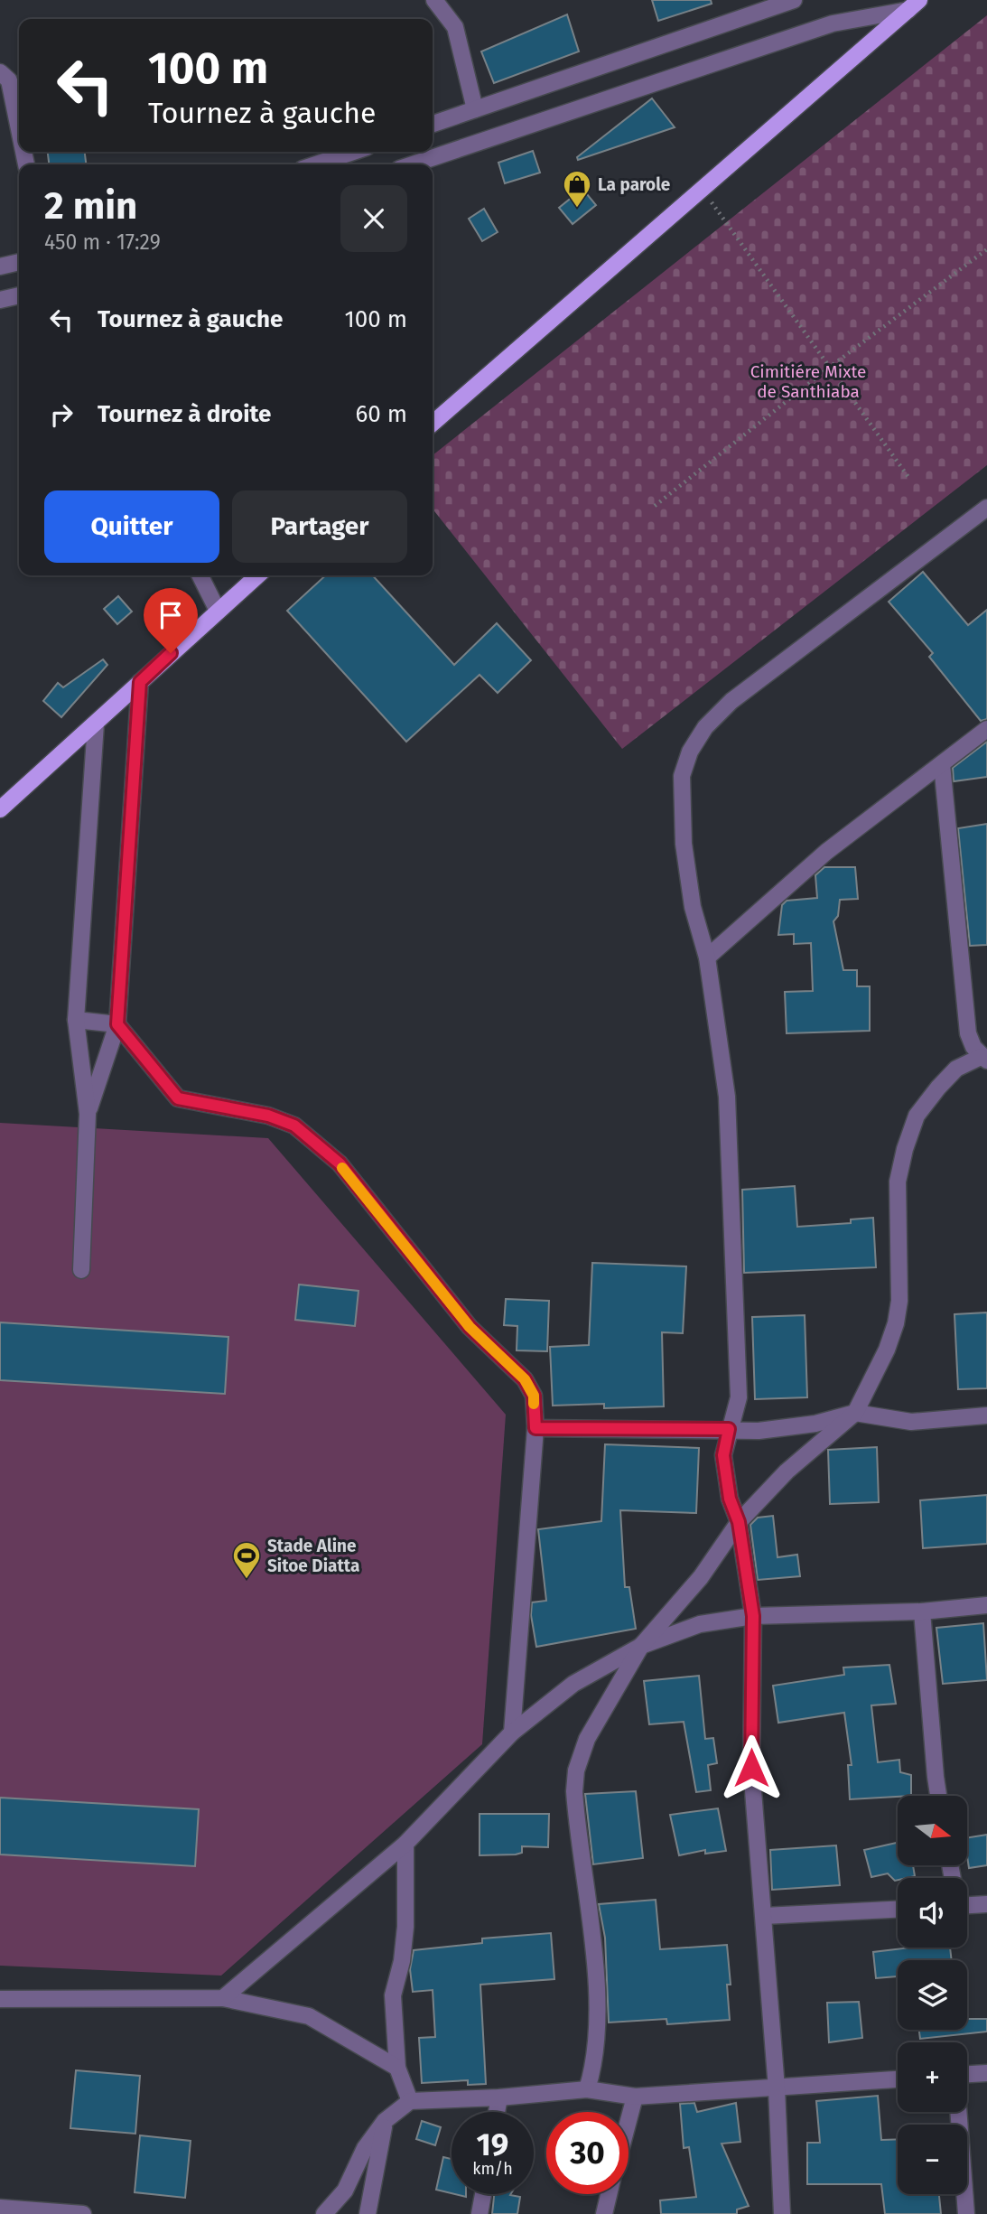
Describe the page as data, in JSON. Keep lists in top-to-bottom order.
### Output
{
  "parks": ["Cimitiére Mixte de Santhiaba"],
  "places": {
    "shop": ["La parole"],
    "sports": ["Stade Aline Sitoe Diatta"]
  },
  "north": "right",
  "page": {
    "turn": ["100 m", "Tournez à gauche"],
    "heading": ["2 min", "450 m · 17:29"],
    "list": [
      {
        "name": "Tournez à gauche",
        "value": "100 m"
      },
      {
        "name": "Tournez à droite",
        "value": "60 m"
      }
    ],
    "buttons": ["Quitter", "Partager"],
    "map_buttons": ["+", "−"],
    "speed": "19 km/h",
    "limit": "30"
  }
}
